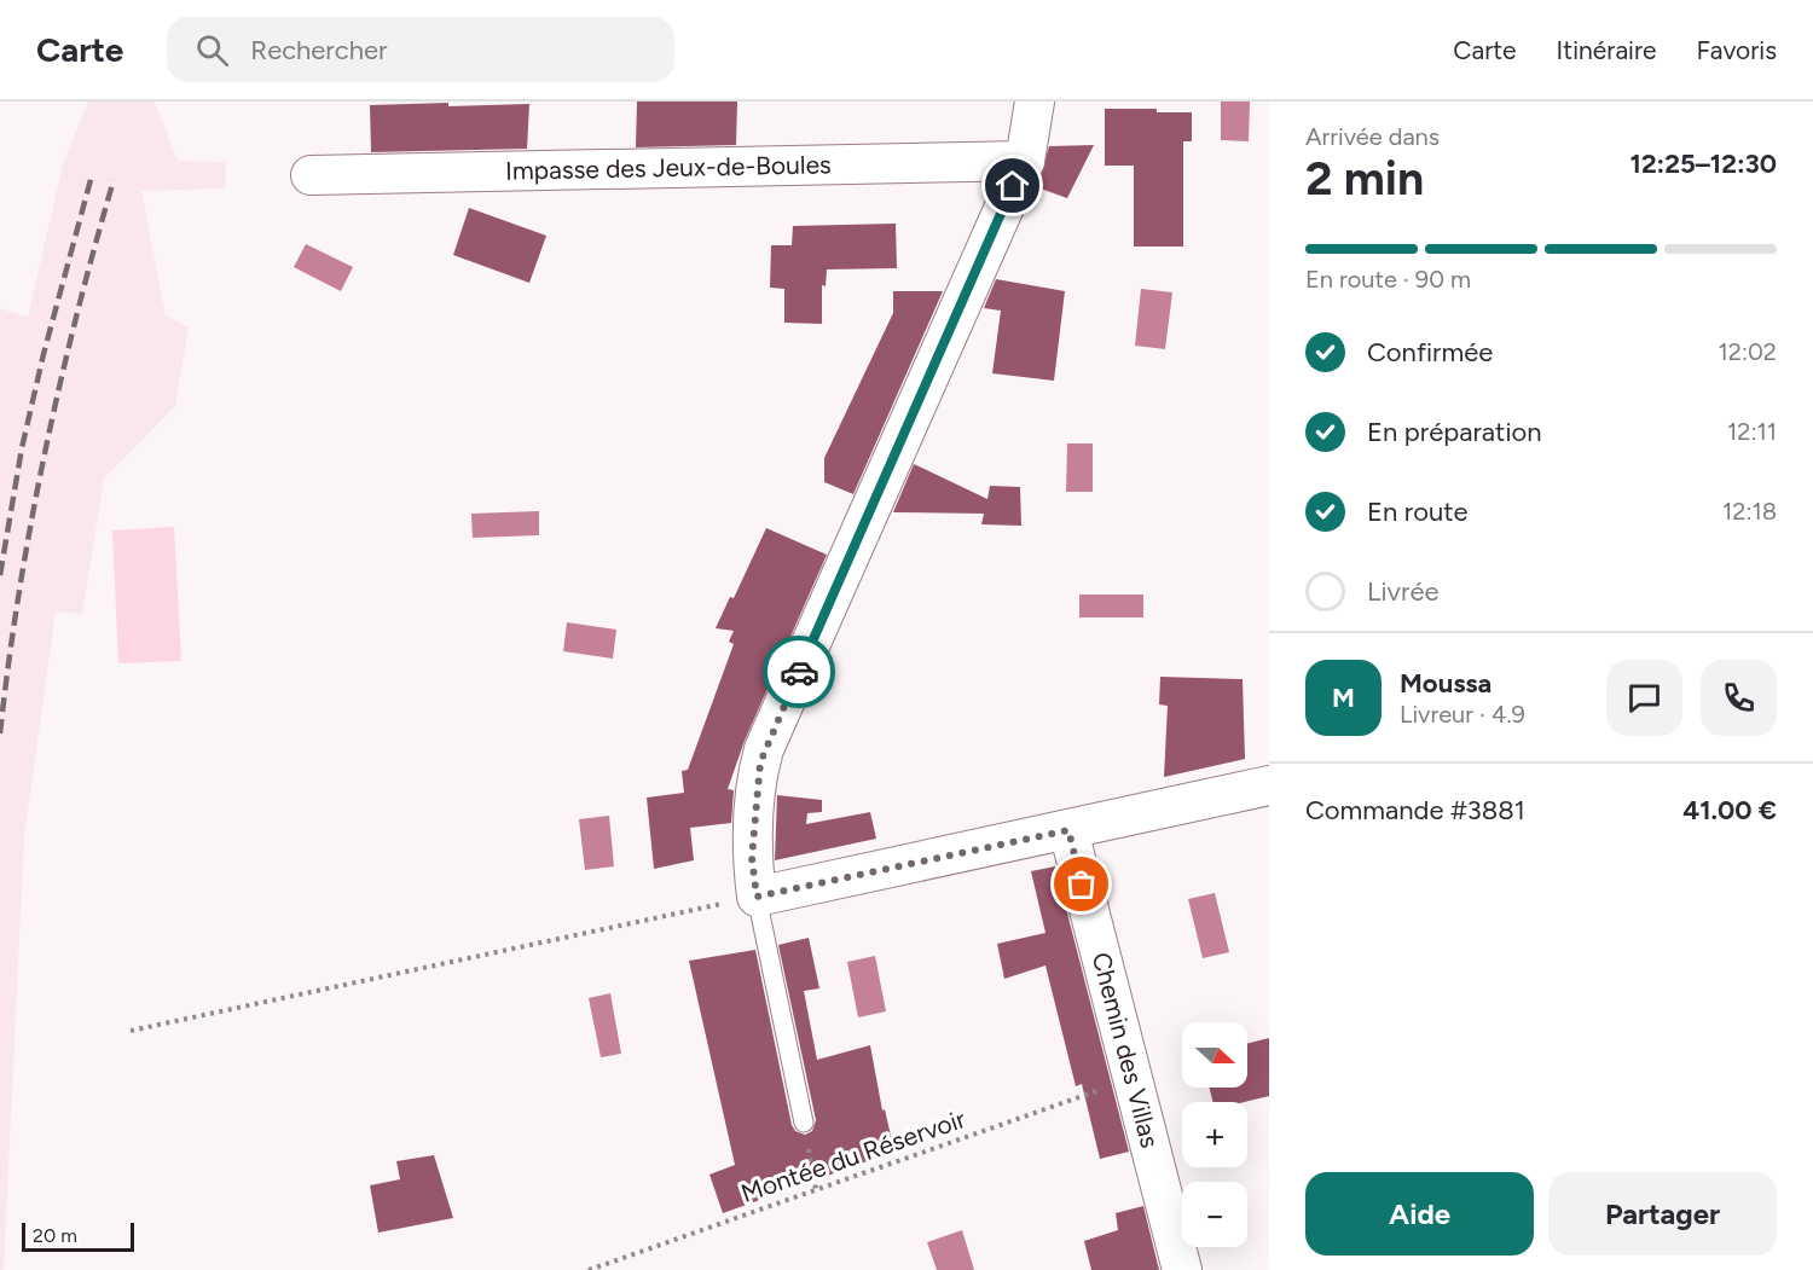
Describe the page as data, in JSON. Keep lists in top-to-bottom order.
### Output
{
  "streets": {
    "street": ["Impasse des Jeux-de-Boules", "Chemin des Villas"],
    "path": ["Montée du Réservoir"]
  },
  "crossings": [
    ["Chemin des Villas", "Montée du Réservoir"]
  ],
  "scale_bar": "20 m",
  "north": "right",
  "page": {
    "header": "Carte",
    "search": "Rechercher",
    "nav": ["Carte", "Itinéraire", "Favoris"],
    "heading": ["2 min", "Arrivée dans", "12:25–12:30"],
    "panel": [
      "Moussa",
      "Livreur · 4.9",
      "Commande #3881",
      "41.00 €"
    ],
    "bar": "En route · 90 m",
    "list": [
      ["Confirmée", "12:02"],
      ["En préparation", "12:11"],
      ["En route", "12:18"],
      "Livrée"
    ],
    "round": "M",
    "map_buttons": ["+", "−"],
    "buttons": ["Aide", "Partager"],
    "scale": "20 m"
  }
}
